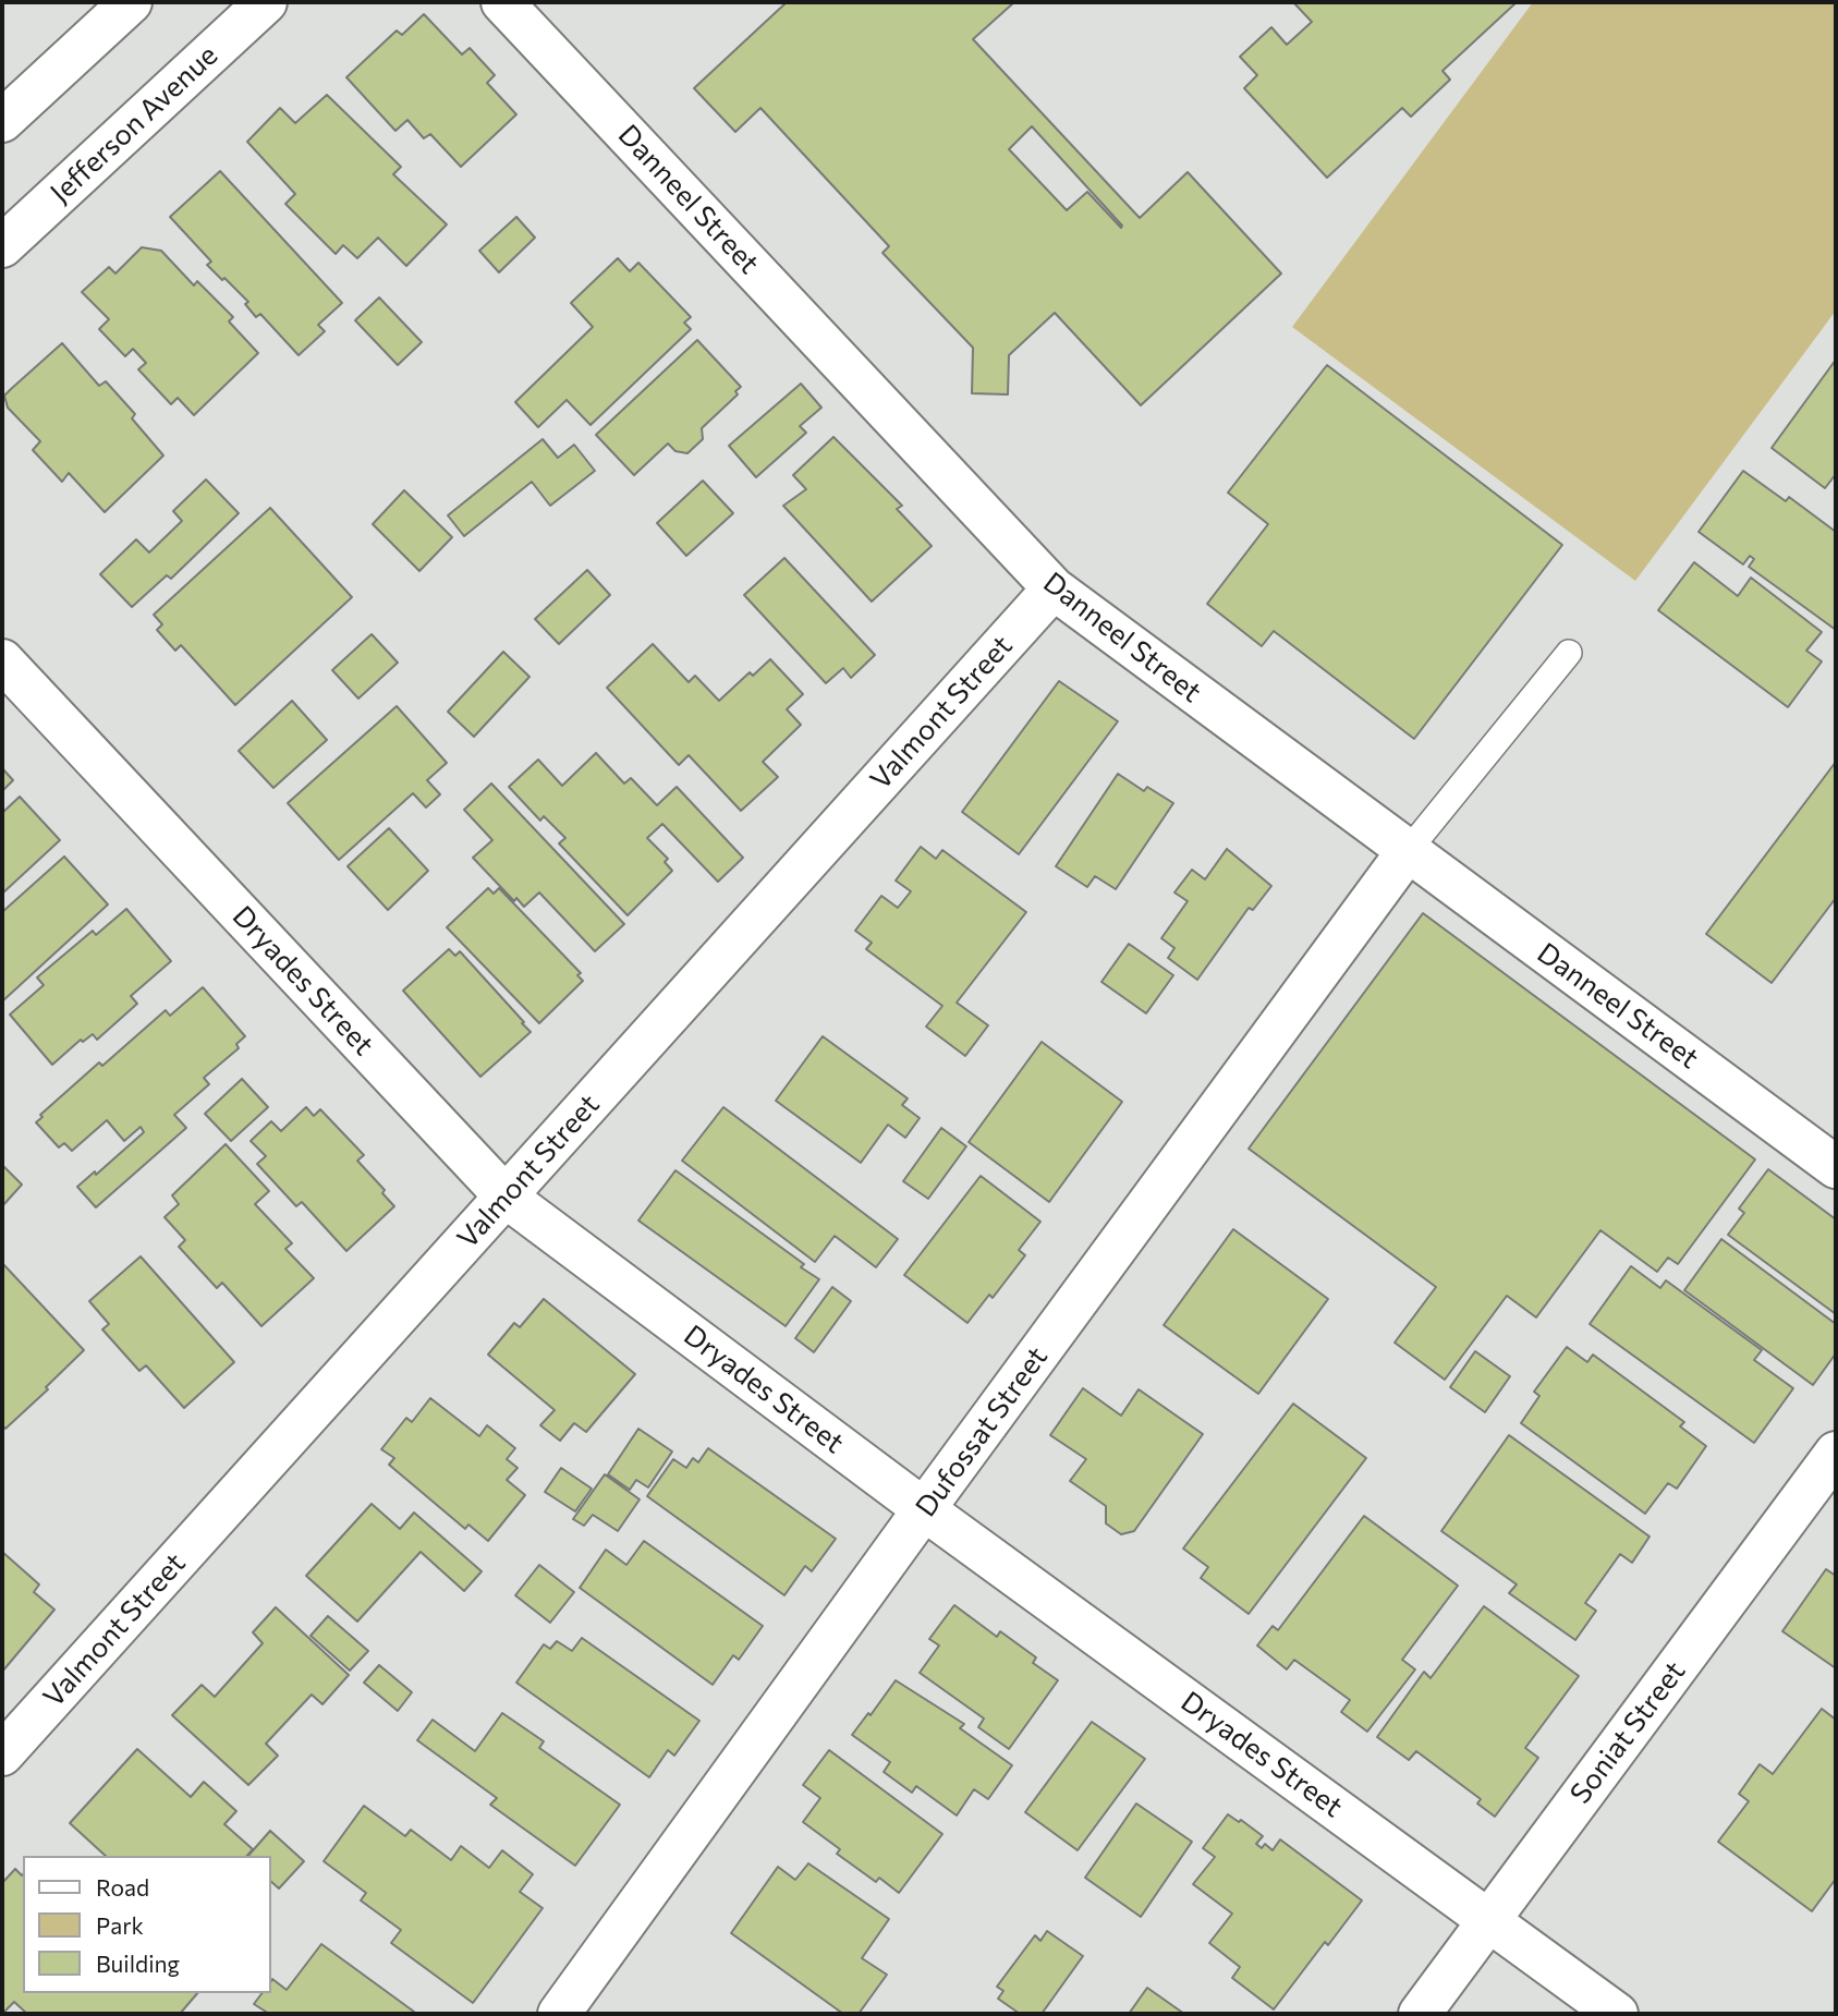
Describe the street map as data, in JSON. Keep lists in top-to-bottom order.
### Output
{
  "streets": {
    "street": [
      "Jefferson Avenue",
      "Danneel Street",
      "Valmont Street",
      "Dryades Street",
      "Dufossat Street",
      "Soniat Street"
    ]
  },
  "crossings": [
    ["Danneel Street", "Valmont Street"],
    ["Danneel Street", "Dufossat Street"],
    ["Valmont Street", "Dryades Street"],
    ["Dryades Street", "Dufossat Street"],
    ["Dryades Street", "Soniat Street"]
  ],
  "legend": ["Road", "Park", "Building"]
}
